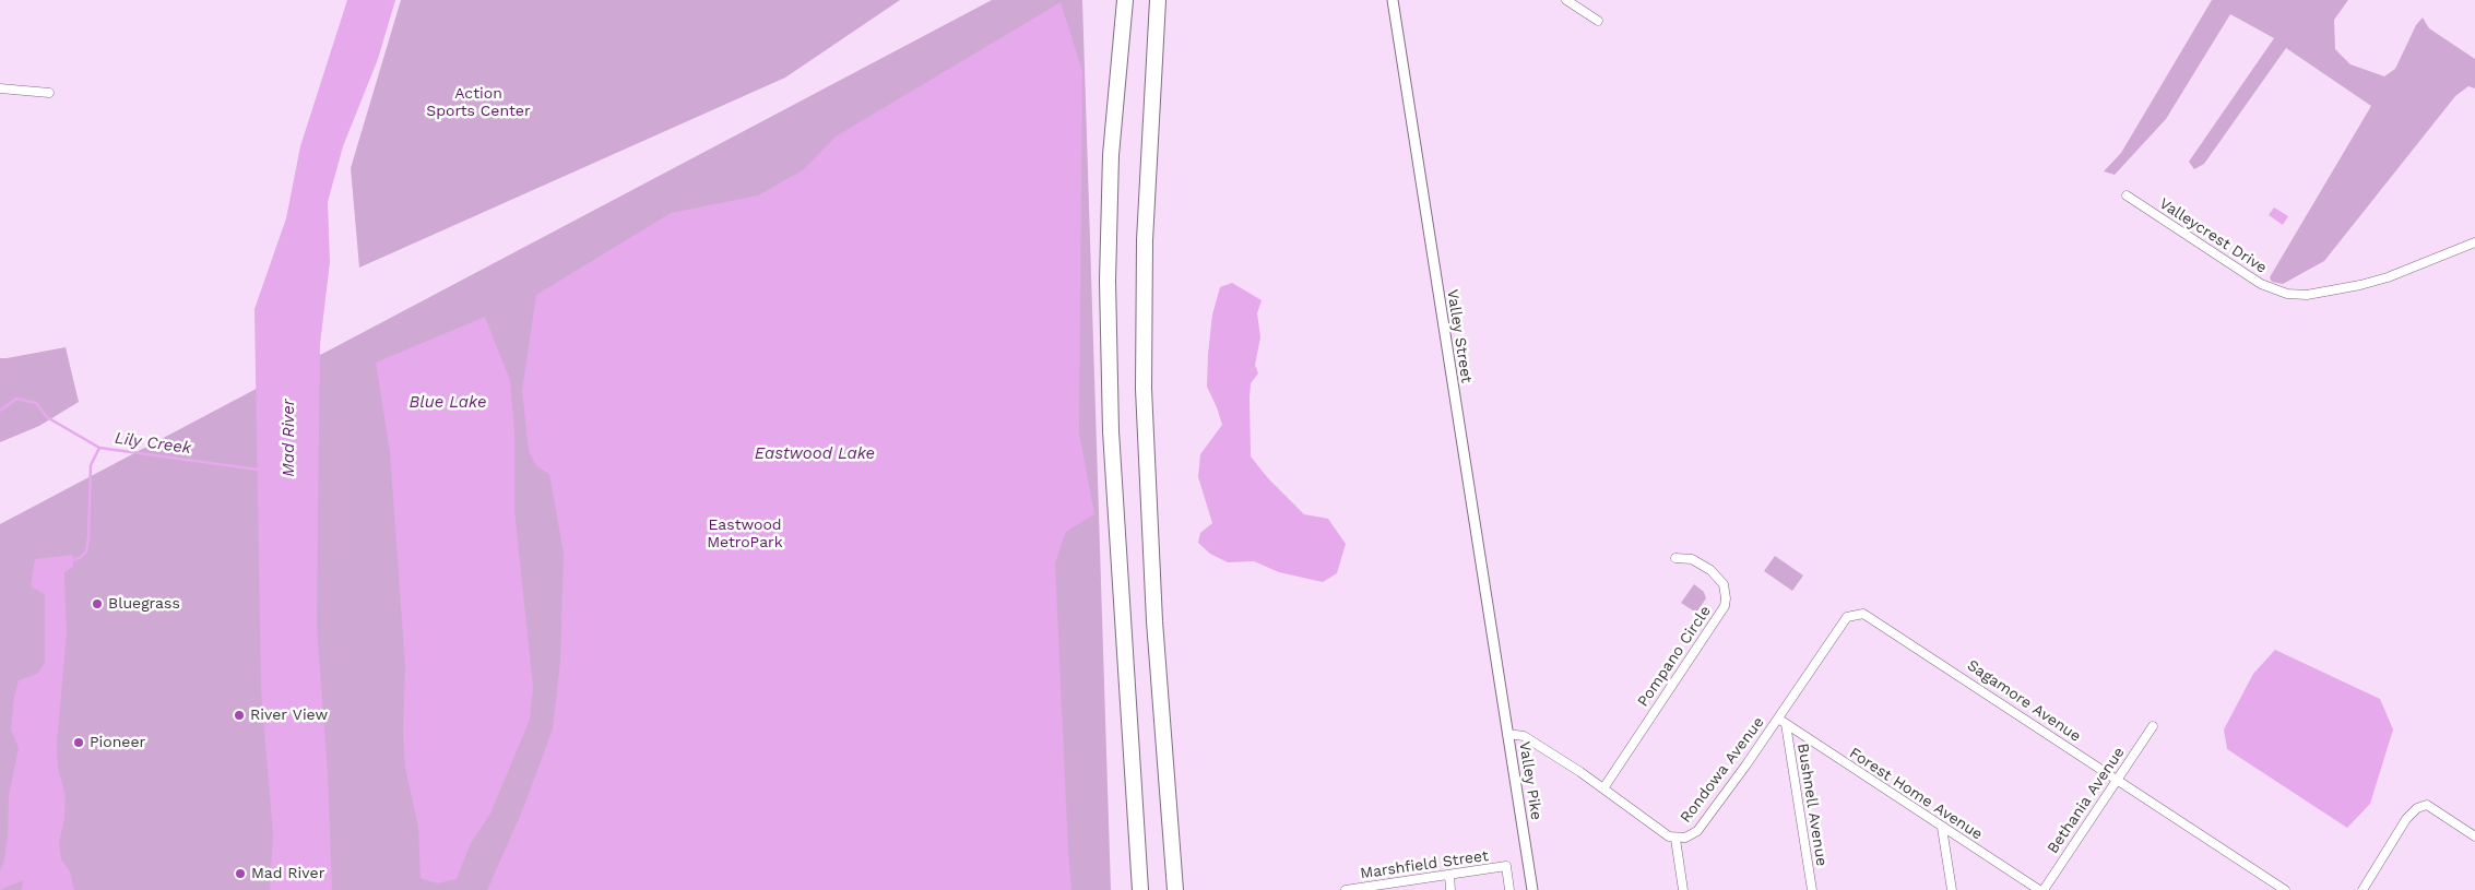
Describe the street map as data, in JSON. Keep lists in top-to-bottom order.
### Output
{
  "streets": {
    "street": [
      "Valleycrest Drive",
      "Valley Street",
      "Pompano Circle",
      "Sagamore Avenue",
      "Rondowa Avenue",
      "Valley Pike",
      "Forest Home Avenue",
      "Bethania Avenue",
      "Bushnell Avenue",
      "Marshfield Street"
    ]
  },
  "crossings": [
    ["Valley Street", "Valley Pike"],
    ["Sagamore Avenue", "Rondowa Avenue"],
    ["Sagamore Avenue", "Forest Home Avenue"],
    ["Sagamore Avenue", "Bethania Avenue"],
    ["Sagamore Avenue", "Bushnell Avenue"],
    ["Rondowa Avenue", "Forest Home Avenue"],
    ["Rondowa Avenue", "Bushnell Avenue"],
    ["Forest Home Avenue", "Bethania Avenue"],
    ["Forest Home Avenue", "Bushnell Avenue"]
  ],
  "water": [
    "Blue Lake",
    "Mad River",
    "Lily Creek",
    "Eastwood Lake"
  ],
  "parks": ["Action Sports Center", "Eastwood MetroPark"],
  "places": [
    "Bluegrass",
    "River View",
    "Pioneer",
    "Mad River"
  ]
}
